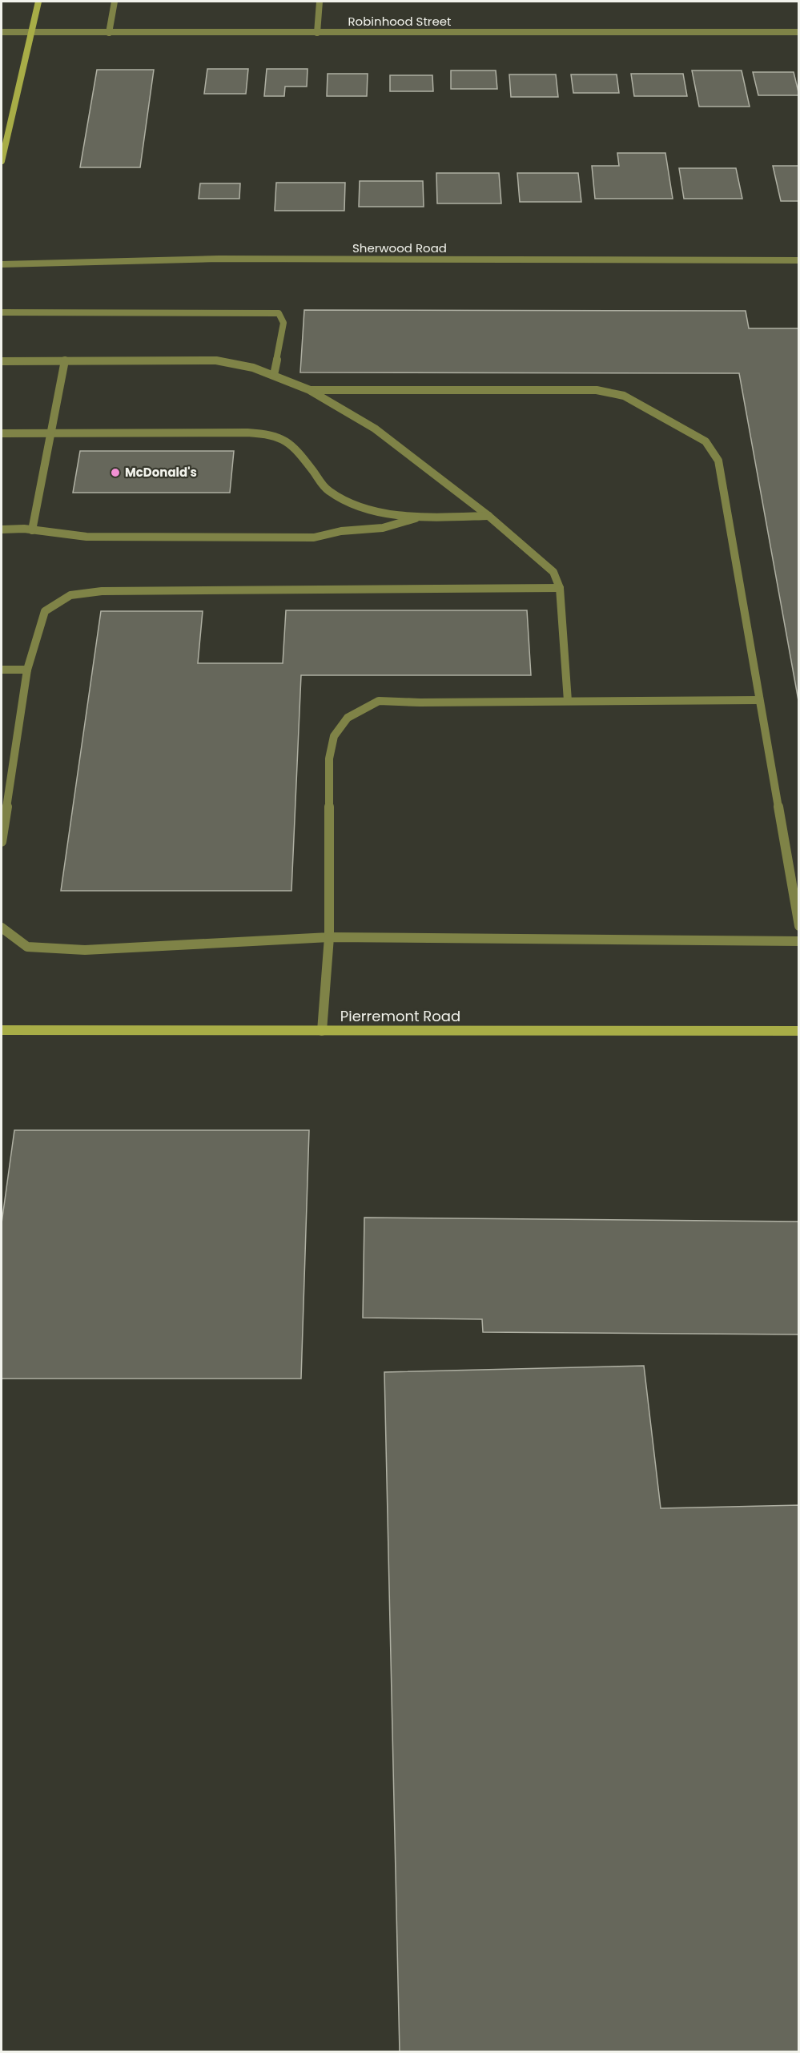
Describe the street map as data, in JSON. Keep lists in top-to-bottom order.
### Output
{
  "streets": {
    "main road": ["Pierremont Road"],
    "street": ["Robinhood Street", "Sherwood Road"]
  },
  "places": ["McDonald's"]
}
